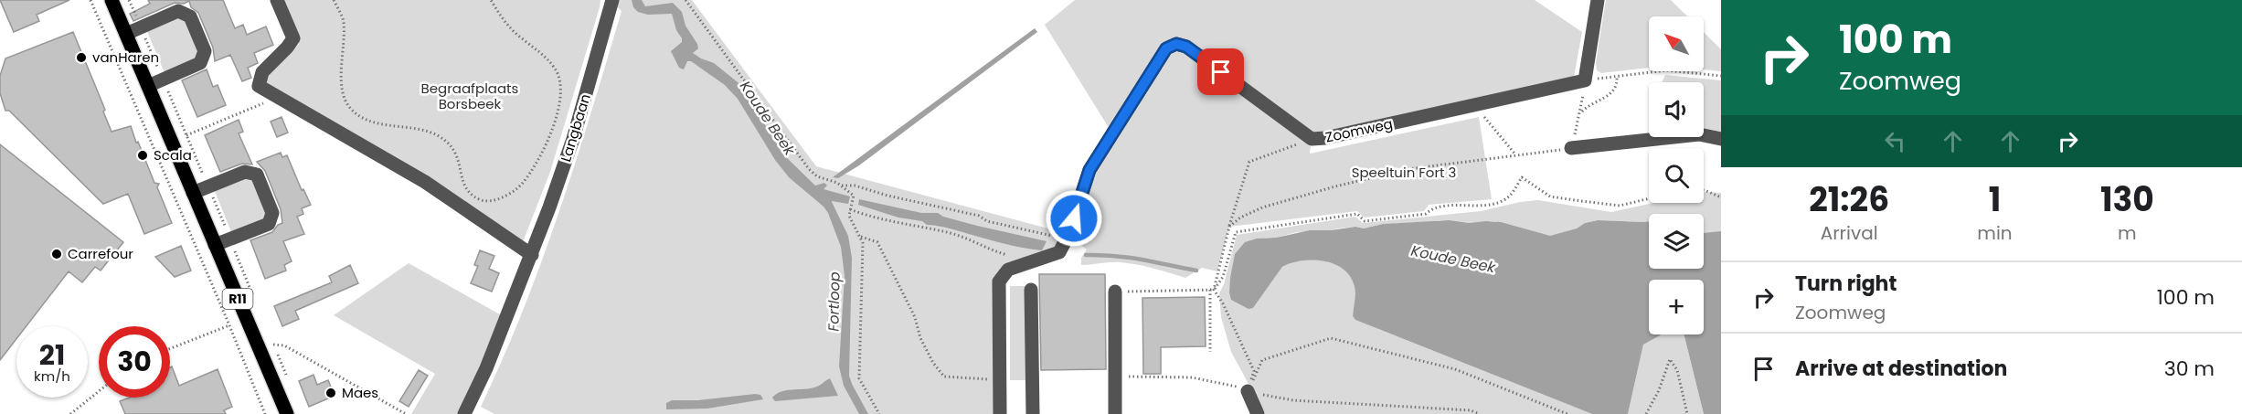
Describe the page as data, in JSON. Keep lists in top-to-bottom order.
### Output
{
  "streets": {
    "main road": ["R11"],
    "street": ["Langbaan", "Zoomweg"]
  },
  "water": ["Koude Beek", "Fortloop"],
  "parks": ["Begraafplaats Borsbeek", "Speeltuin Fort 3"],
  "places": [
    "vanHaren",
    "Scala",
    "Carrefour",
    "Maes"
  ],
  "north": "top left",
  "page": {
    "turn": ["100 m", "Zoomweg"],
    "map_buttons": "+",
    "eta": [
      "21:26",
      "Arrival",
      "1",
      "min",
      "130",
      "m"
    ],
    "list": [
      {
        "name": "Turn right",
        "note": "Zoomweg",
        "value": "100 m"
      },
      {
        "name": "Arrive at destination",
        "value": "30 m"
      }
    ],
    "speed": "21 km/h",
    "limit": "30"
  }
}
